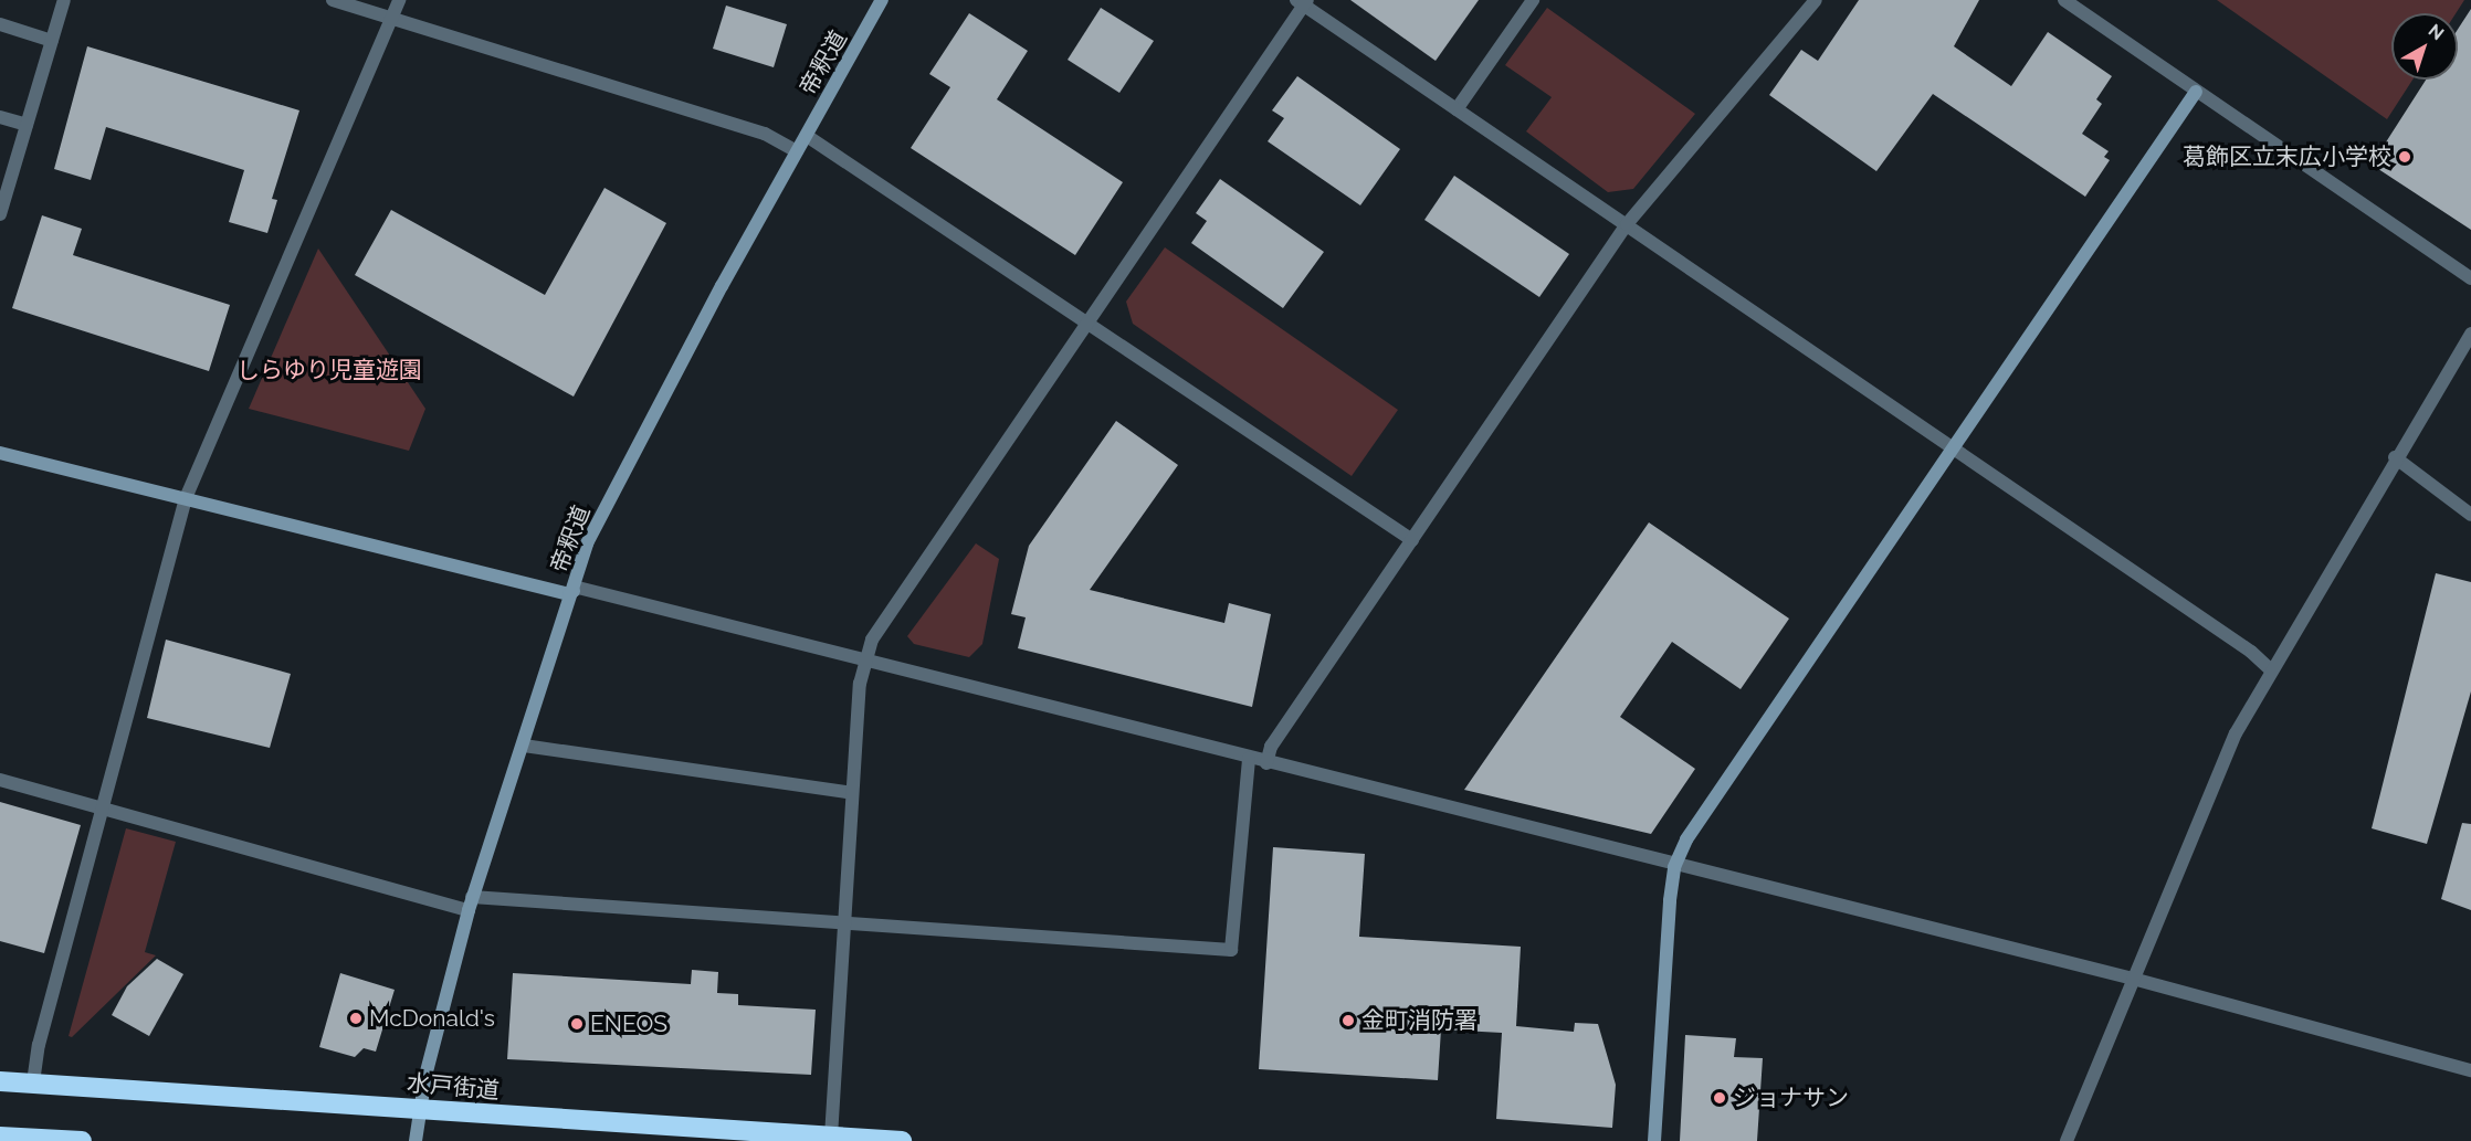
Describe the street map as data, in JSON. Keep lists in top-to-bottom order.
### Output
{
  "streets": {
    "highway": ["水戸街道"],
    "street": ["帝釈道"]
  },
  "crossings": [
    ["帝釈道", "水戸街道"]
  ],
  "parks": ["しらゆり児童遊園"],
  "places": [
    "葛飾区立末広小学校",
    "McDonald's",
    "金町消防署",
    "ENEOS",
    "ジョナサン"
  ],
  "north": "top right"
}
